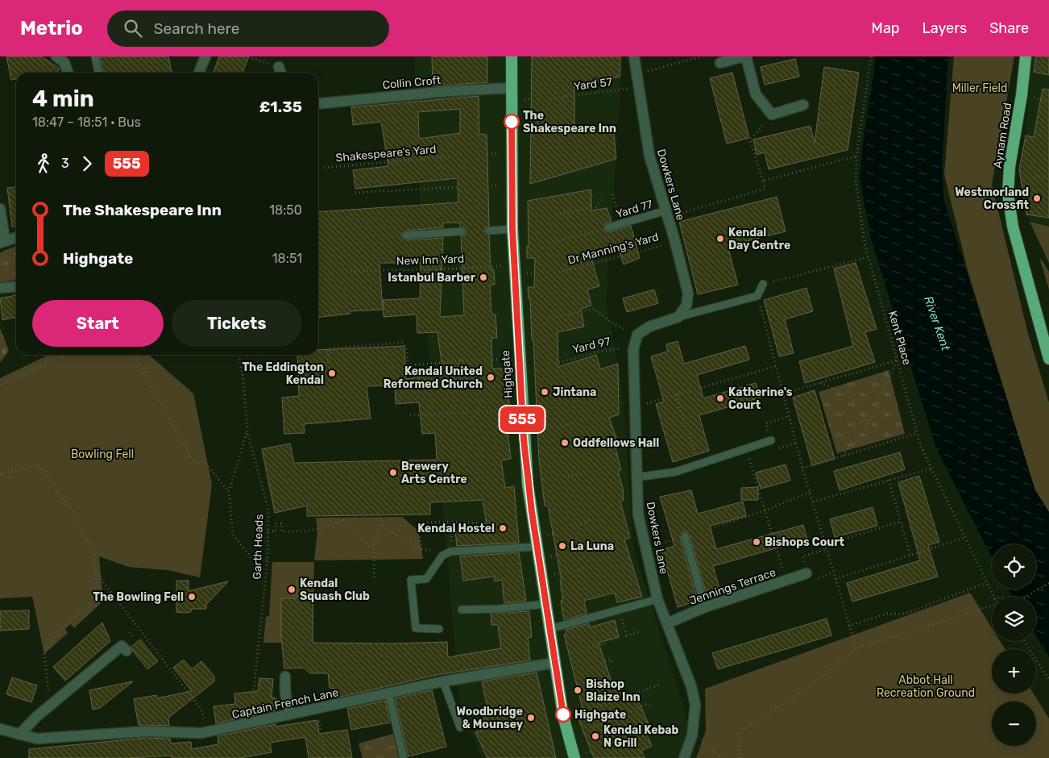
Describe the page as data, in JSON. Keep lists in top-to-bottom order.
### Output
{
  "streets": {
    "highway": ["Aynam Road", "Highgate"],
    "street": [
      "Collin Croft",
      "Dowkers Lane",
      "Jennings Terrace",
      "Captain French Lane"
    ],
    "lane": ["Yard 77"],
    "path": [
      "Yard 57",
      "Shakespeare's Yard",
      "Dr Manning's Yard",
      "New Inn Yard",
      "Kent Place",
      "Yard 97",
      "Garth Heads"
    ]
  },
  "crossings": [
    ["Collin Croft", "Highgate"],
    ["Yard 57", "Dowkers Lane"],
    ["Dowkers Lane", "Yard 77"],
    ["Dowkers Lane", "Dr Manning's Yard"],
    ["Dowkers Lane", "Yard 97"],
    ["Dowkers Lane", "Jennings Terrace"],
    ["New Inn Yard", "Highgate"],
    ["Highgate", "Captain French Lane"],
    ["Garth Heads", "Captain French Lane"]
  ],
  "water": ["River Kent"],
  "parks": ["Miller Field", "Bowling Fell", "Abbot Hall Recreation Ground"],
  "places": [
    "The Shakespeare Inn",
    "Westmorland Crossfit",
    "Kendal Day Centre",
    "Istanbul Barber",
    "The Eddington Kendal",
    "Kendal United Reformed Church",
    "Jintana",
    "Katherine's Court",
    "Oddfellows Hall",
    "Brewery Arts Centre",
    "Kendal Hostel",
    "Bishops Court",
    "La Luna",
    "Kendal Squash Club",
    "The Bowling Fell",
    "Bishop Blaize Inn",
    "Highgate",
    "Woodbridge & Mounsey",
    "Kendal Kebab N Grill"
  ],
  "lines": ["bus line 555"],
  "page": {
    "header": "Metrio",
    "search": "Search here",
    "nav": ["Map", "Layers", "Share"],
    "on_map": "555",
    "heading": ["4 min", "18:47 – 18:51 · Bus", "£1.35"],
    "legs": ["3", "555"],
    "list": [
      {
        "name": "The Shakespeare Inn",
        "value": "18:50"
      },
      {
        "name": "Highgate",
        "value": "18:51"
      }
    ],
    "buttons": ["Start", "Tickets"],
    "map_buttons": ["+", "−"]
  }
}
